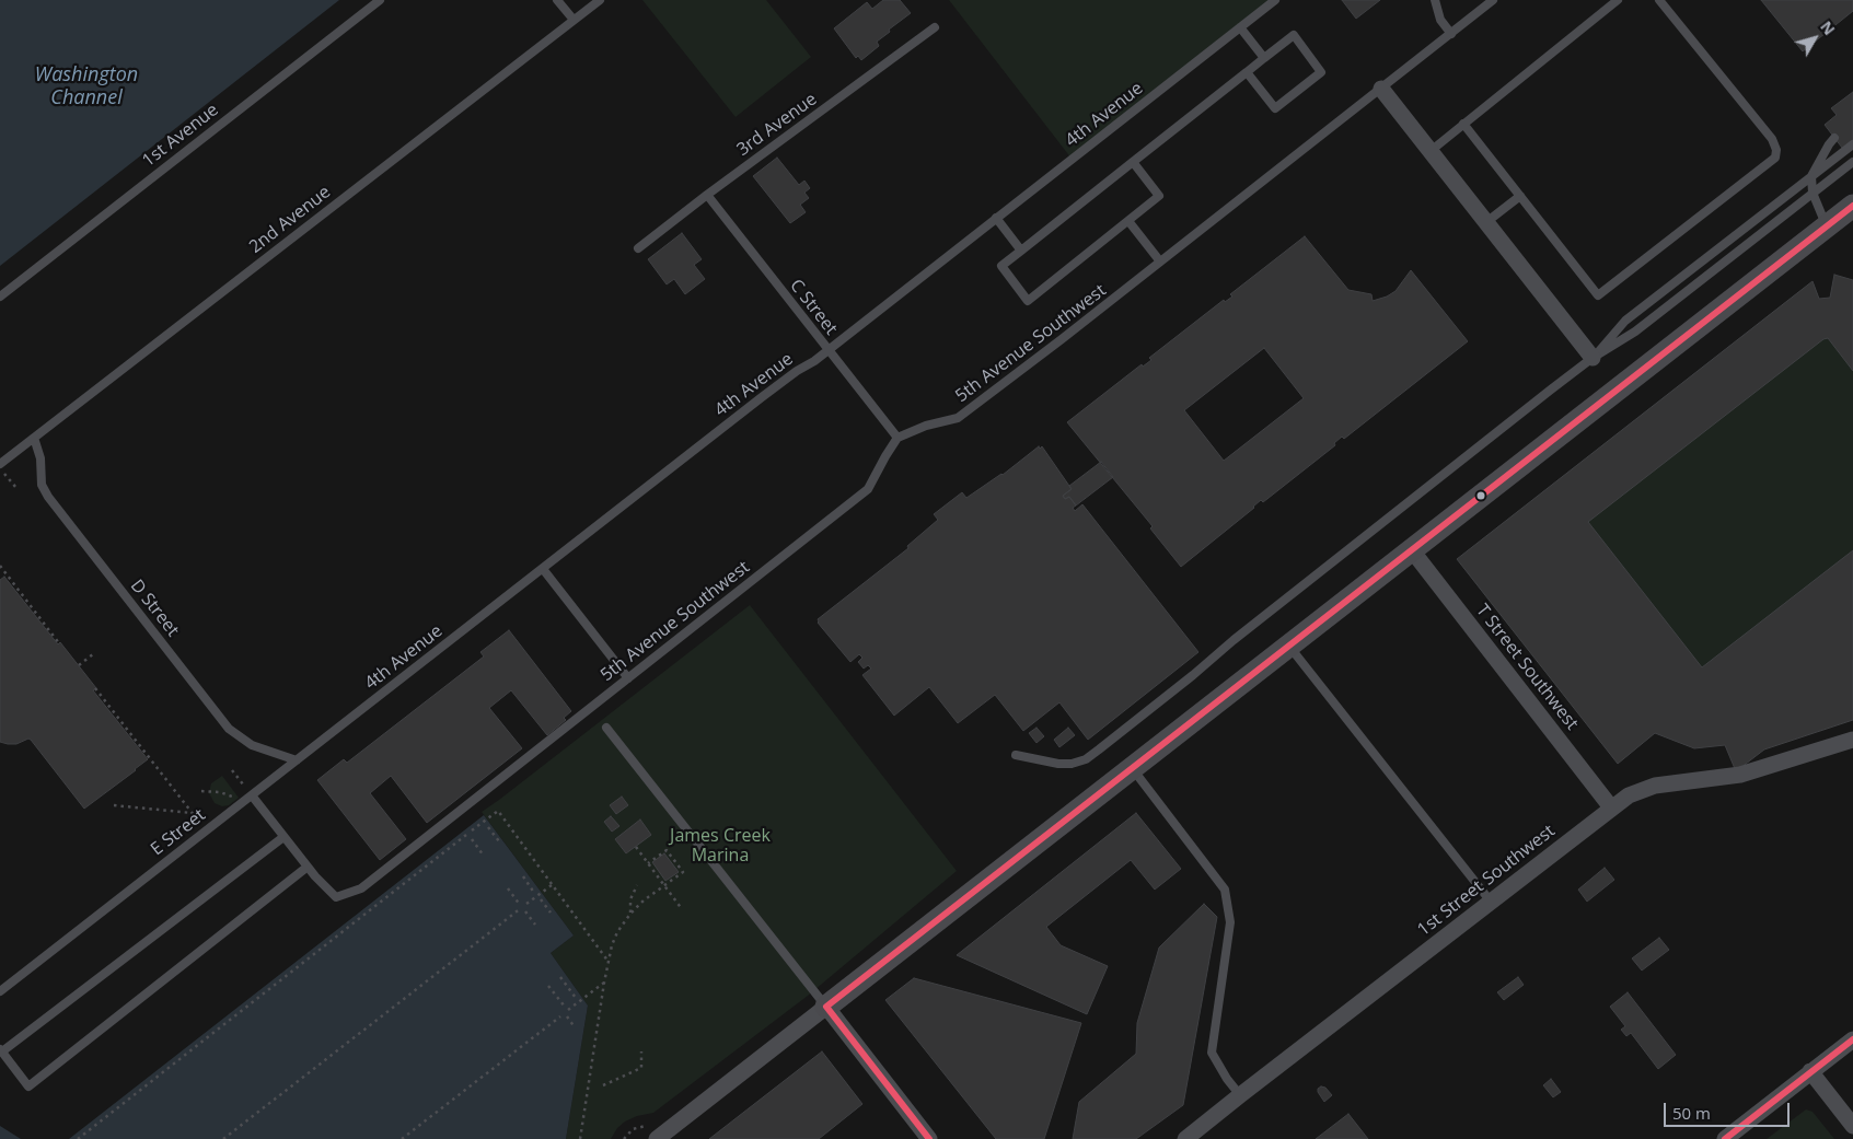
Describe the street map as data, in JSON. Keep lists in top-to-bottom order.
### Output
{
  "streets": {
    "street": ["T Street Southwest", "1st Street Southwest"],
    "lane": [
      "4th Avenue",
      "3rd Avenue",
      "1st Avenue",
      "2nd Avenue",
      "C Street",
      "5th Avenue Southwest",
      "D Street",
      "E Street"
    ]
  },
  "crossings": [
    ["4th Avenue", "C Street"],
    ["4th Avenue", "D Street"],
    ["4th Avenue", "E Street"],
    ["3rd Avenue", "C Street"],
    ["2nd Avenue", "D Street"],
    ["C Street", "5th Avenue Southwest"],
    ["T Street Southwest", "1st Street Southwest"]
  ],
  "water": ["Washington Channel"],
  "parks": ["James Creek Marina"],
  "scale_bar": "50 m",
  "north": "top right"
}
